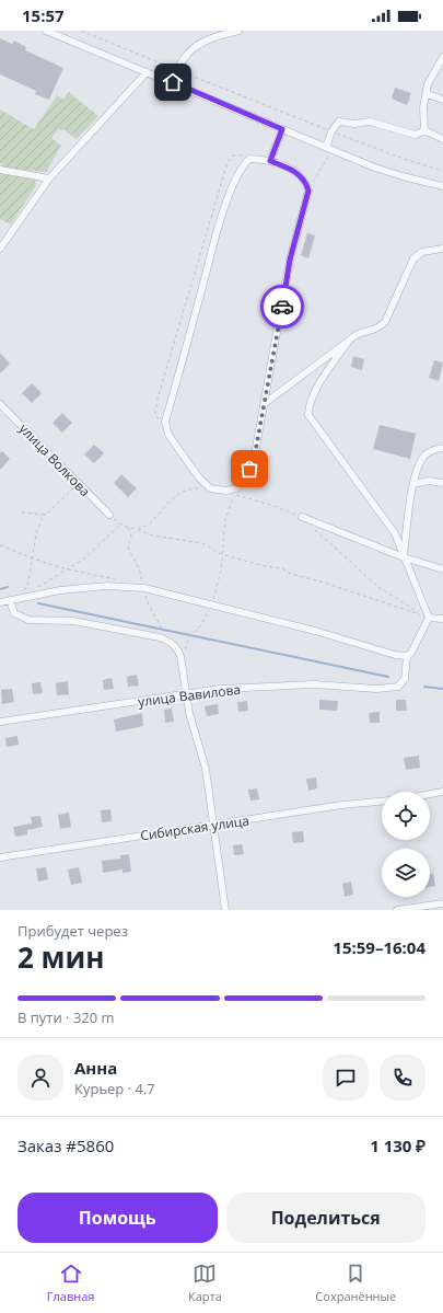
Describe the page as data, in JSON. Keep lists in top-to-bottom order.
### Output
{
  "streets": {
    "street": ["улица Волкова", "улица Вавилова", "Сибирская улица"]
  },
  "page": {
    "status": "15:57",
    "heading": ["2 мин", "Прибудет через", "15:59–16:04"],
    "panel": [
      "Анна",
      "Курьер · 4.7",
      "Заказ #5860",
      "1 130 ₽"
    ],
    "bar": "В пути · 320 m",
    "buttons": ["Помощь", "Поделиться"],
    "tabs": ["Главная", "Карта", "Сохранённые"]
  }
}
